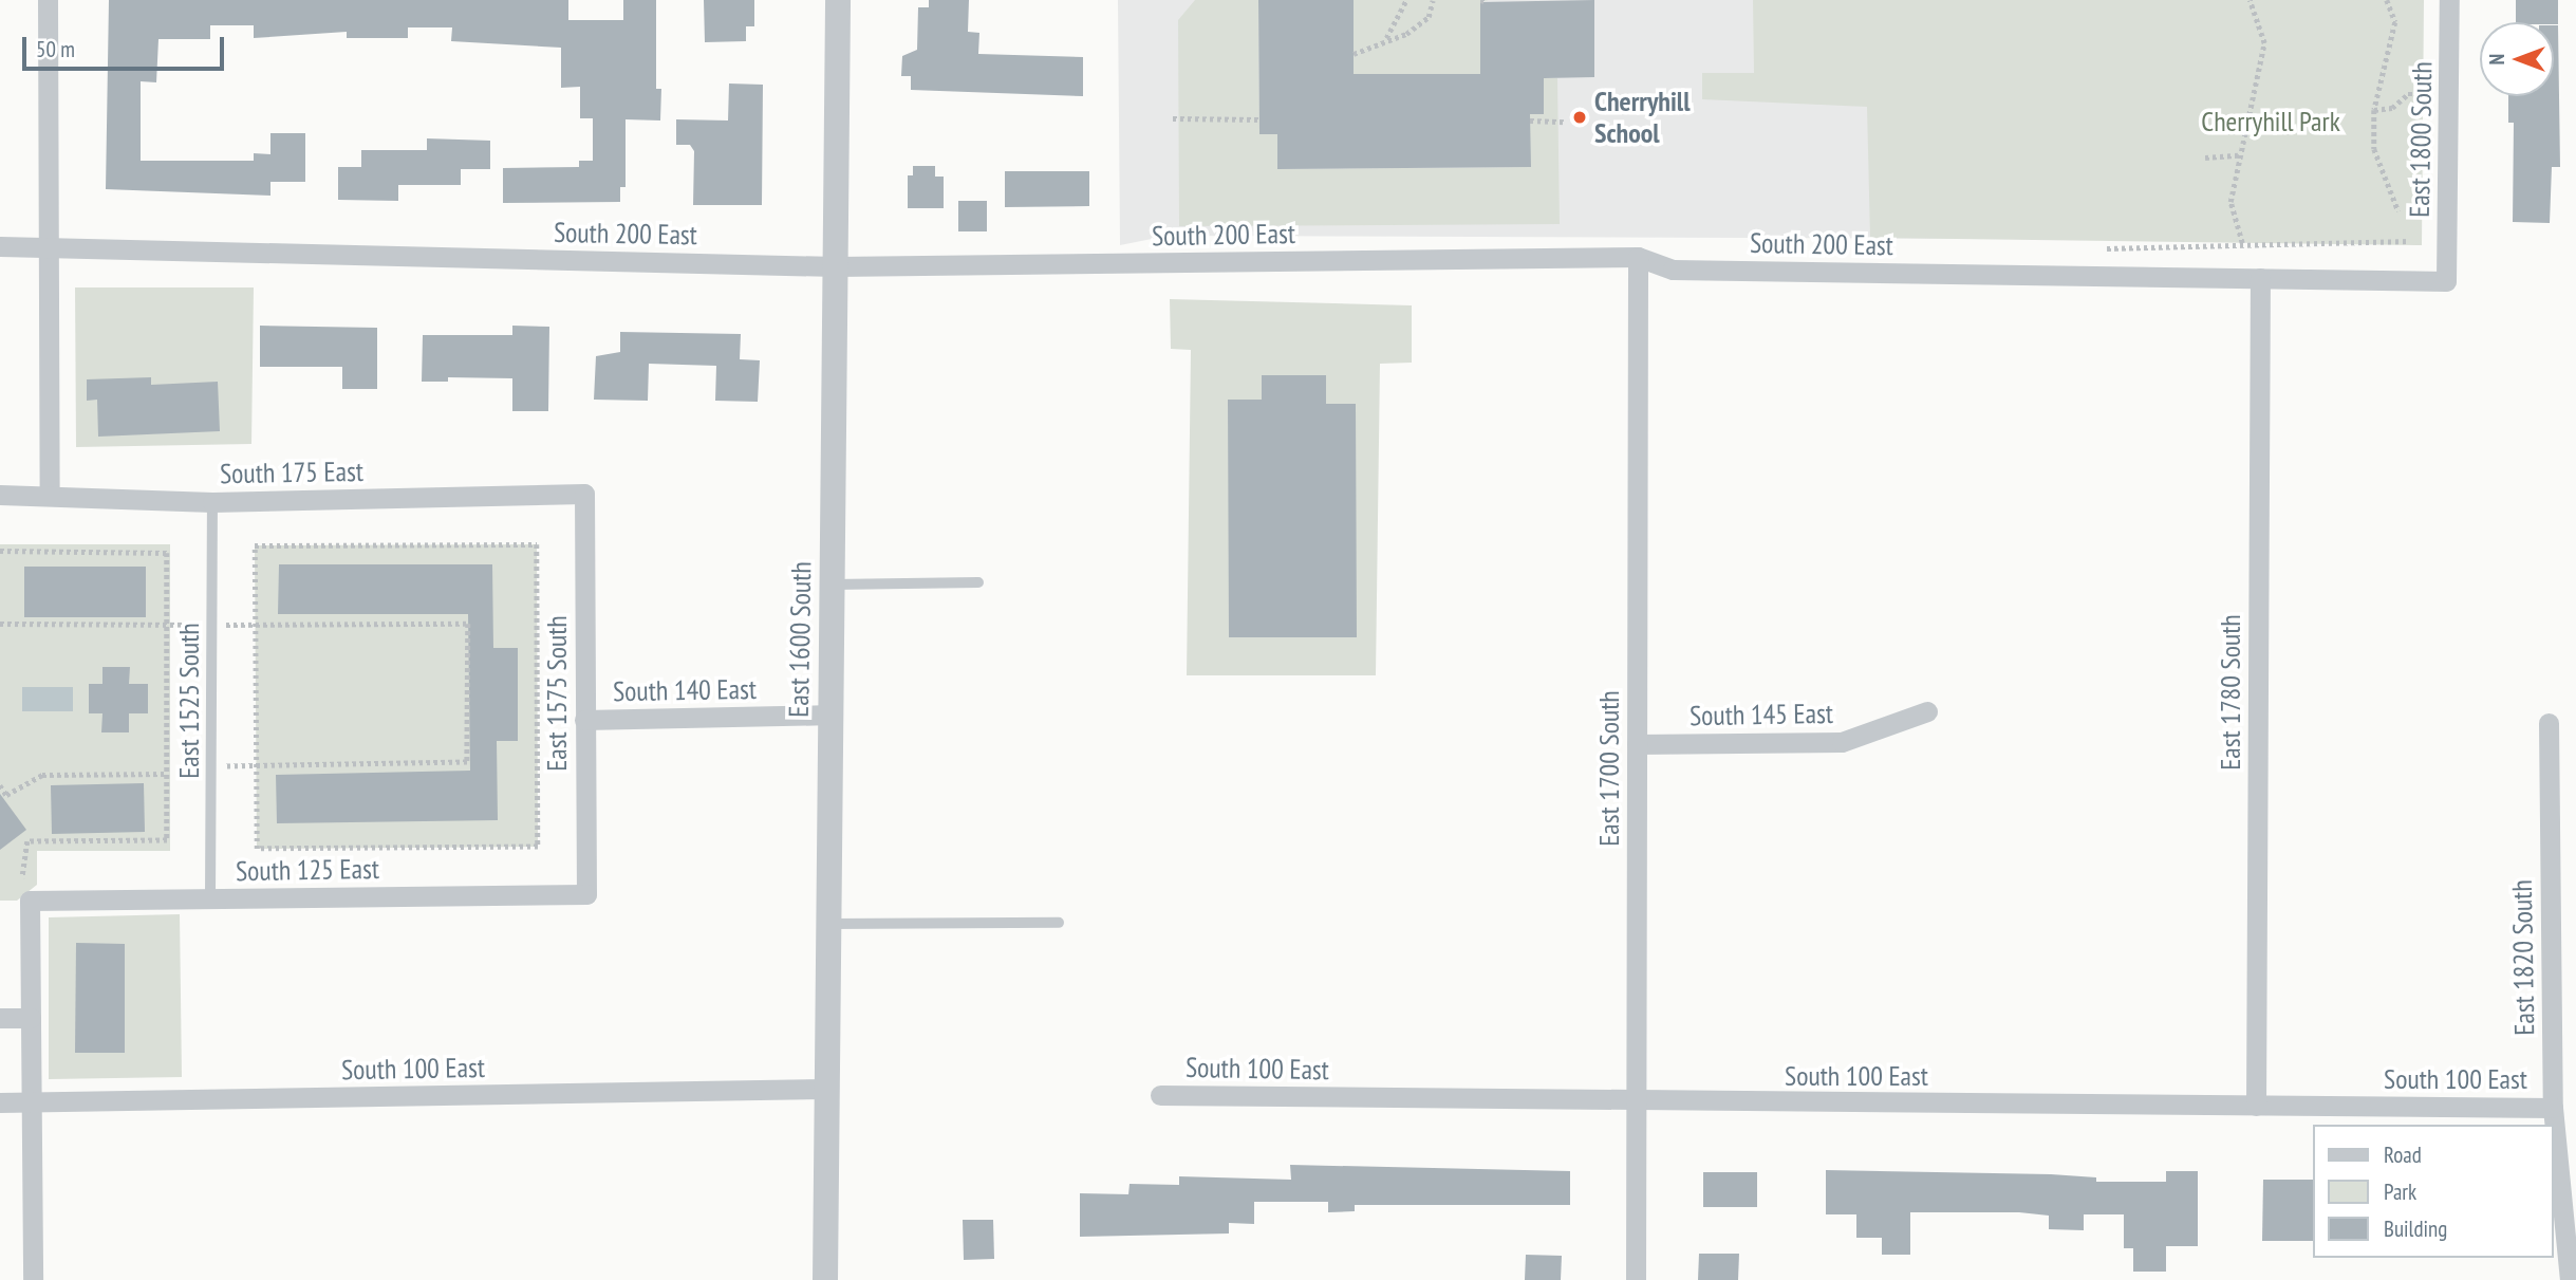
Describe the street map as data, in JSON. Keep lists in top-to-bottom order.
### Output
{
  "streets": {
    "street": [
      "East 1800 South",
      "South 200 East",
      "South 175 East",
      "East 1600 South",
      "South 140 East",
      "East 1780 South",
      "East 1575 South",
      "South 145 East",
      "East 1700 South",
      "South 125 East",
      "East 1820 South",
      "South 100 East"
    ],
    "lane": ["East 1525 South"]
  },
  "crossings": [
    ["East 1800 South", "South 200 East"],
    ["South 200 East", "East 1600 South"],
    ["South 200 East", "East 1780 South"],
    ["South 200 East", "East 1700 South"],
    ["South 175 East", "East 1575 South"],
    ["South 175 East", "East 1525 South"],
    ["East 1600 South", "South 140 East"],
    ["East 1600 South", "South 100 East"],
    ["South 140 East", "East 1575 South"],
    ["East 1780 South", "South 100 East"],
    ["East 1575 South", "South 125 East"],
    ["East 1525 South", "South 125 East"],
    ["South 145 East", "East 1700 South"],
    ["East 1700 South", "South 100 East"],
    ["East 1820 South", "South 100 East"]
  ],
  "parks": ["Cherryhill Park"],
  "places": ["Cherryhill School"],
  "legend": ["Road", "Park", "Building"],
  "scale_bar": "50 m",
  "north": "left"
}
